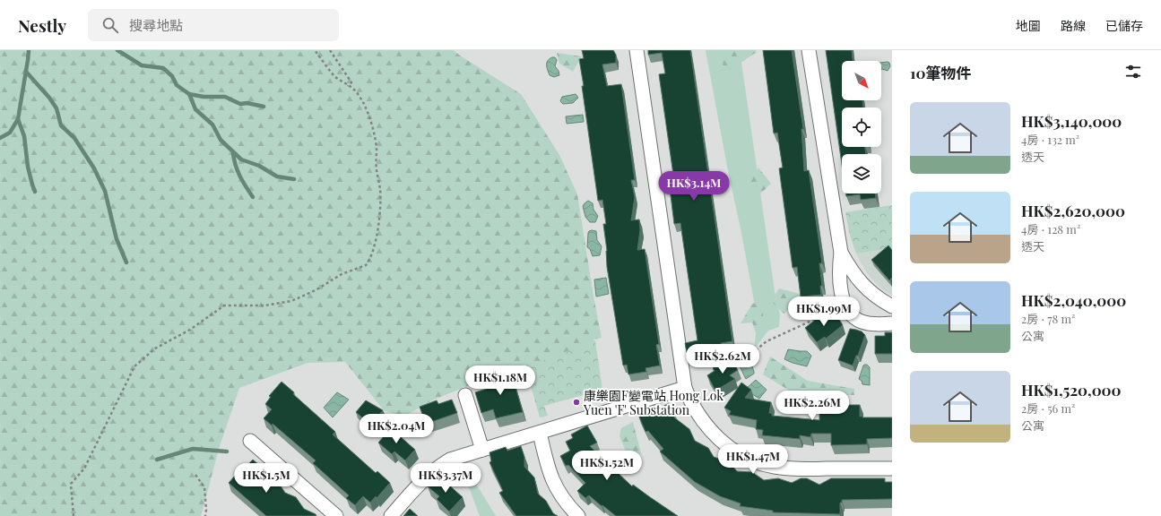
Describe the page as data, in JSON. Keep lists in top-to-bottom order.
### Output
{
  "places": ["康樂園F變電站 Hong Lok Yuen 'F' Substation"],
  "north": "bottom right",
  "page": {
    "header": "Nestly",
    "search": "搜尋地點",
    "nav": ["地圖", "路線", "已儲存"],
    "heading": "10筆物件",
    "list": [
      {
        "name": "HK$3,140,000",
        "note": "4房 · 132 m² · 透天"
      },
      {
        "name": "HK$2,620,000",
        "note": "4房 · 128 m² · 透天"
      },
      {
        "name": "HK$2,040,000",
        "note": "2房 · 78 m² · 公寓"
      },
      {
        "name": "HK$1,520,000",
        "note": "2房 · 56 m² · 公寓"
      }
    ],
    "price": [
      "HK$3.14M",
      "HK$1.99M",
      "HK$2.62M",
      "HK$1.18M",
      "HK$2.26M",
      "HK$2.04M",
      "HK$1.47M",
      "HK$1.52M",
      "HK$1.5M",
      "HK$3.37M"
    ]
  }
}
